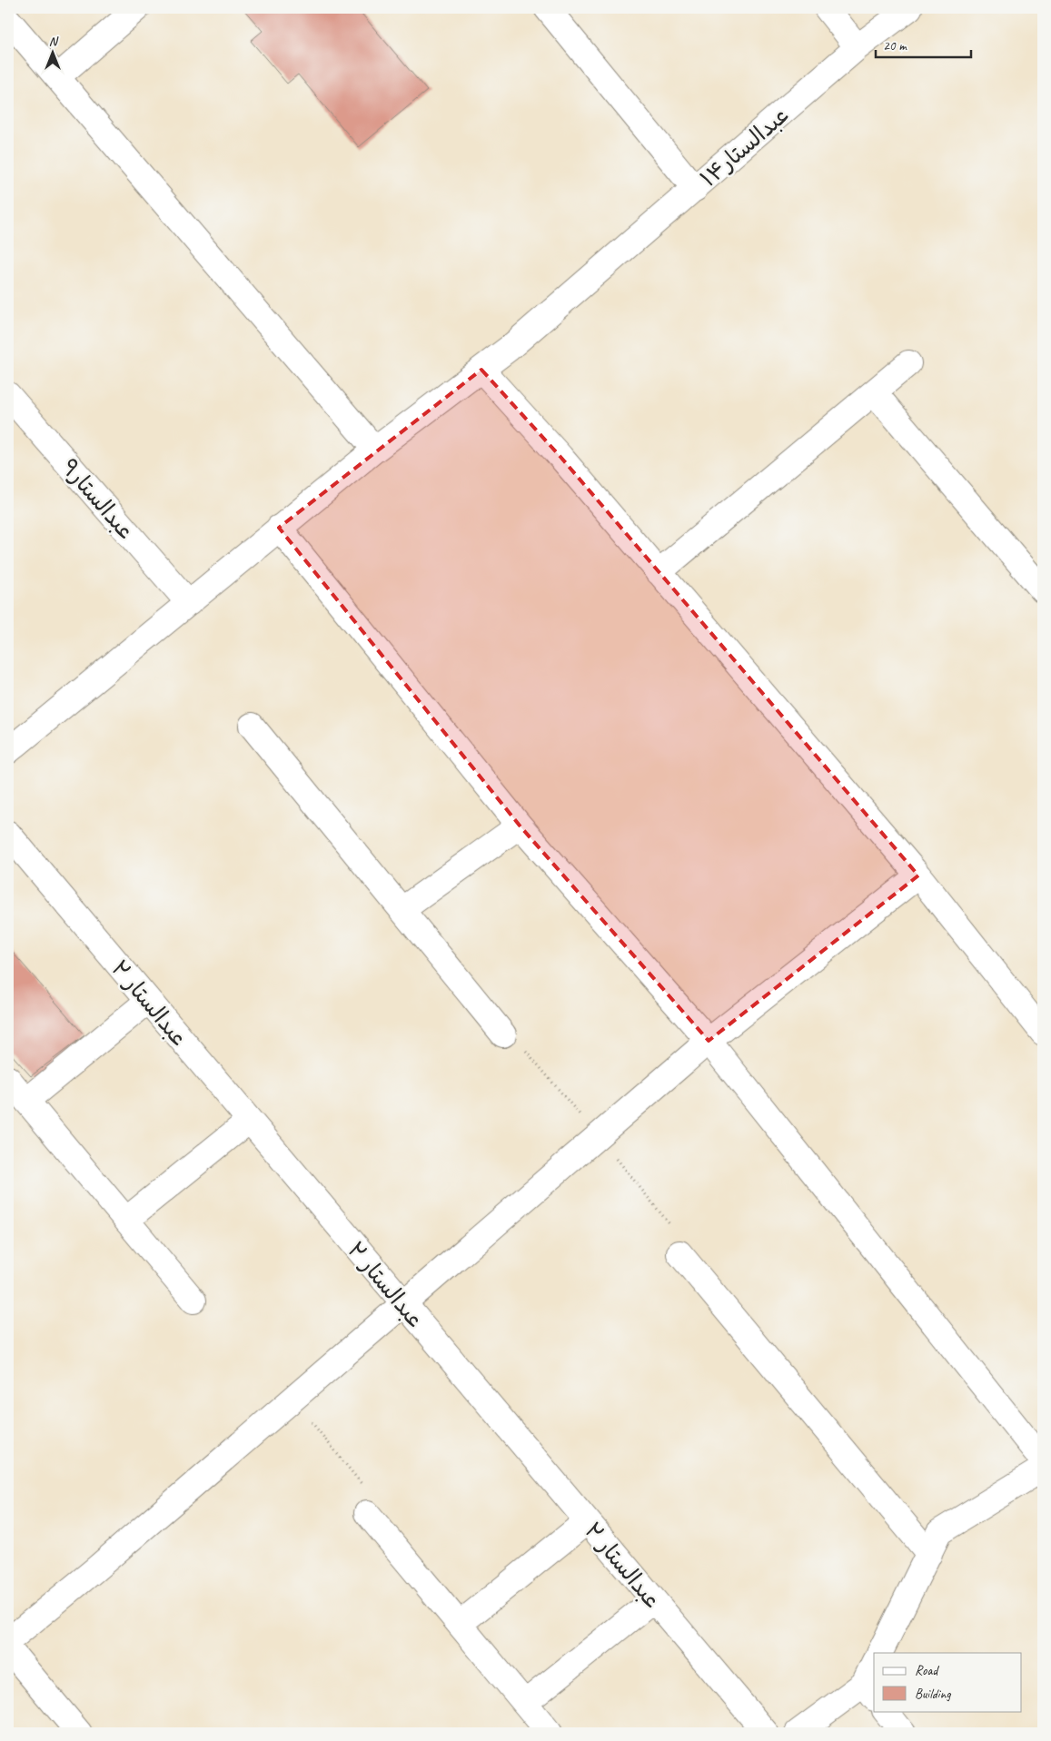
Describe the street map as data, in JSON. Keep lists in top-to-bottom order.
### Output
{
  "streets": {
    "street": ["عبدالستار۱۴", "عبدالستار۹", "عبدالستار ۲"]
  },
  "legend": ["Road", "Building"],
  "scale_bar": "20 m",
  "north": "top"
}
